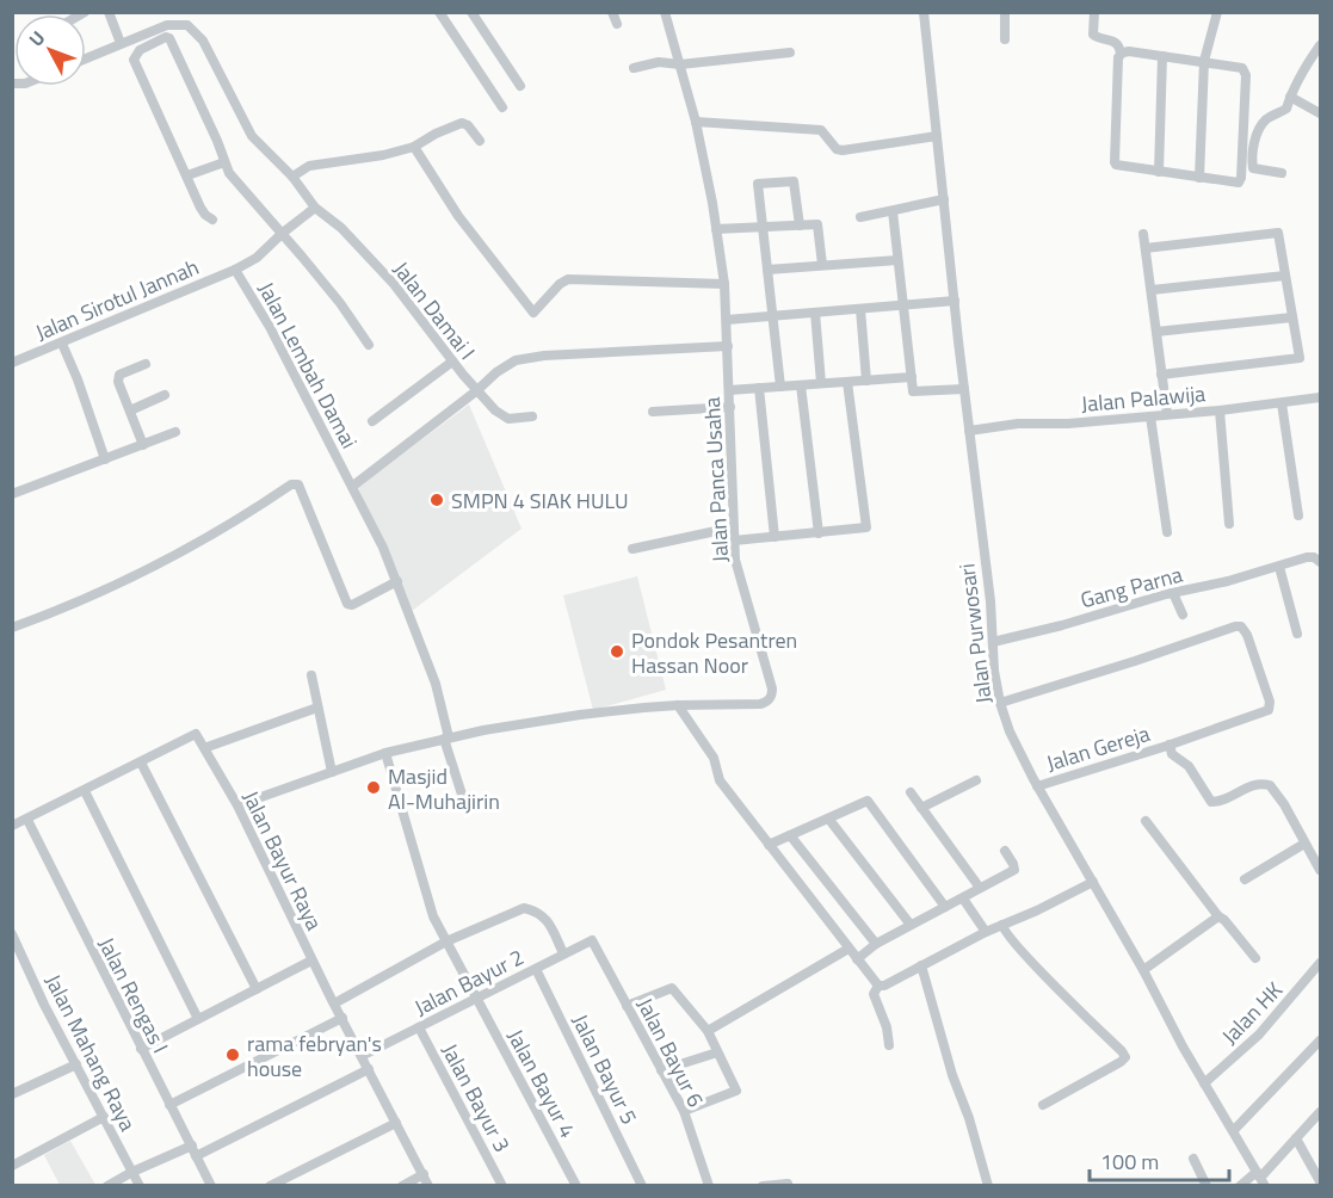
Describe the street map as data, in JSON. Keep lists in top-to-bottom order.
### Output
{
  "streets": {
    "street": [
      "Jalan Sirotul Jannah",
      "Jalan Damai I",
      "Jalan Lembah Damai",
      "Jalan Palawija",
      "Jalan Panca Usaha",
      "Gang Parna",
      "Jalan Purwosari",
      "Jalan Gereja",
      "Jalan Bayur Raya",
      "Jalan Bayur 2",
      "Jalan Rengas I",
      "Jalan HK",
      "Jalan Mahang Raya",
      "Jalan Bayur 6",
      "Jalan Bayur 5",
      "Jalan Bayur 4",
      "Jalan Bayur 3"
    ]
  },
  "crossings": [
    ["Jalan Sirotul Jannah", "Jalan Lembah Damai"],
    ["Jalan Damai I", "Jalan Lembah Damai"],
    ["Jalan Lembah Damai", "Jalan Panca Usaha"],
    ["Jalan Palawija", "Jalan Purwosari"],
    ["Jalan Panca Usaha", "Jalan Bayur Raya"],
    ["Jalan Panca Usaha", "Jalan Bayur 4"],
    ["Gang Parna", "Jalan Purwosari"],
    ["Jalan Purwosari", "Jalan Gereja"],
    ["Jalan Purwosari", "Jalan HK"],
    ["Jalan Bayur Raya", "Jalan Bayur 2"],
    ["Jalan Bayur 2", "Jalan Bayur 6"],
    ["Jalan Bayur 2", "Jalan Bayur 5"],
    ["Jalan Bayur 2", "Jalan Bayur 4"],
    ["Jalan Bayur 2", "Jalan Bayur 3"]
  ],
  "places": [
    "SMPN 4 SIAK HULU",
    "Pondok Pesantren Hassan Noor",
    "Masjid Al-Muhajirin",
    "rama febryan's house"
  ],
  "scale_bar": "100 m",
  "north": "top left"
}
